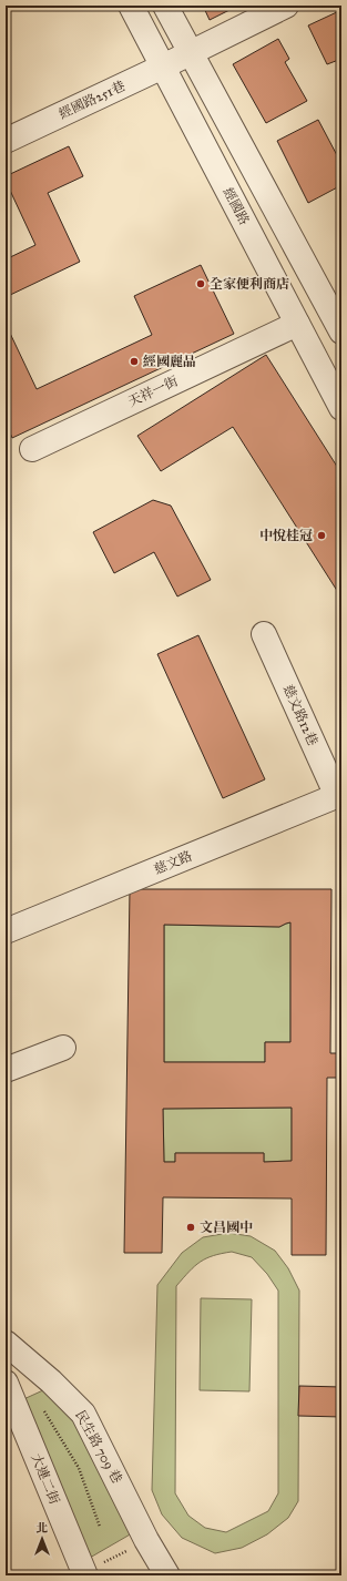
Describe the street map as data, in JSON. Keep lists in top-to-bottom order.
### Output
{
  "streets": {
    "street": [
      "經國路251巷",
      "經國路",
      "天祥一街",
      "慈文路12巷",
      "慈文路",
      "民生路 709 巷",
      "大連二街"
    ]
  },
  "crossings": [
    ["經國路251巷", "經國路"],
    ["經國路", "天祥一街"],
    ["慈文路12巷", "慈文路"]
  ],
  "places": [
    "全家便利商店",
    "經國麗品",
    "中悅桂冠",
    "文昌國中"
  ],
  "north": "top"
}
